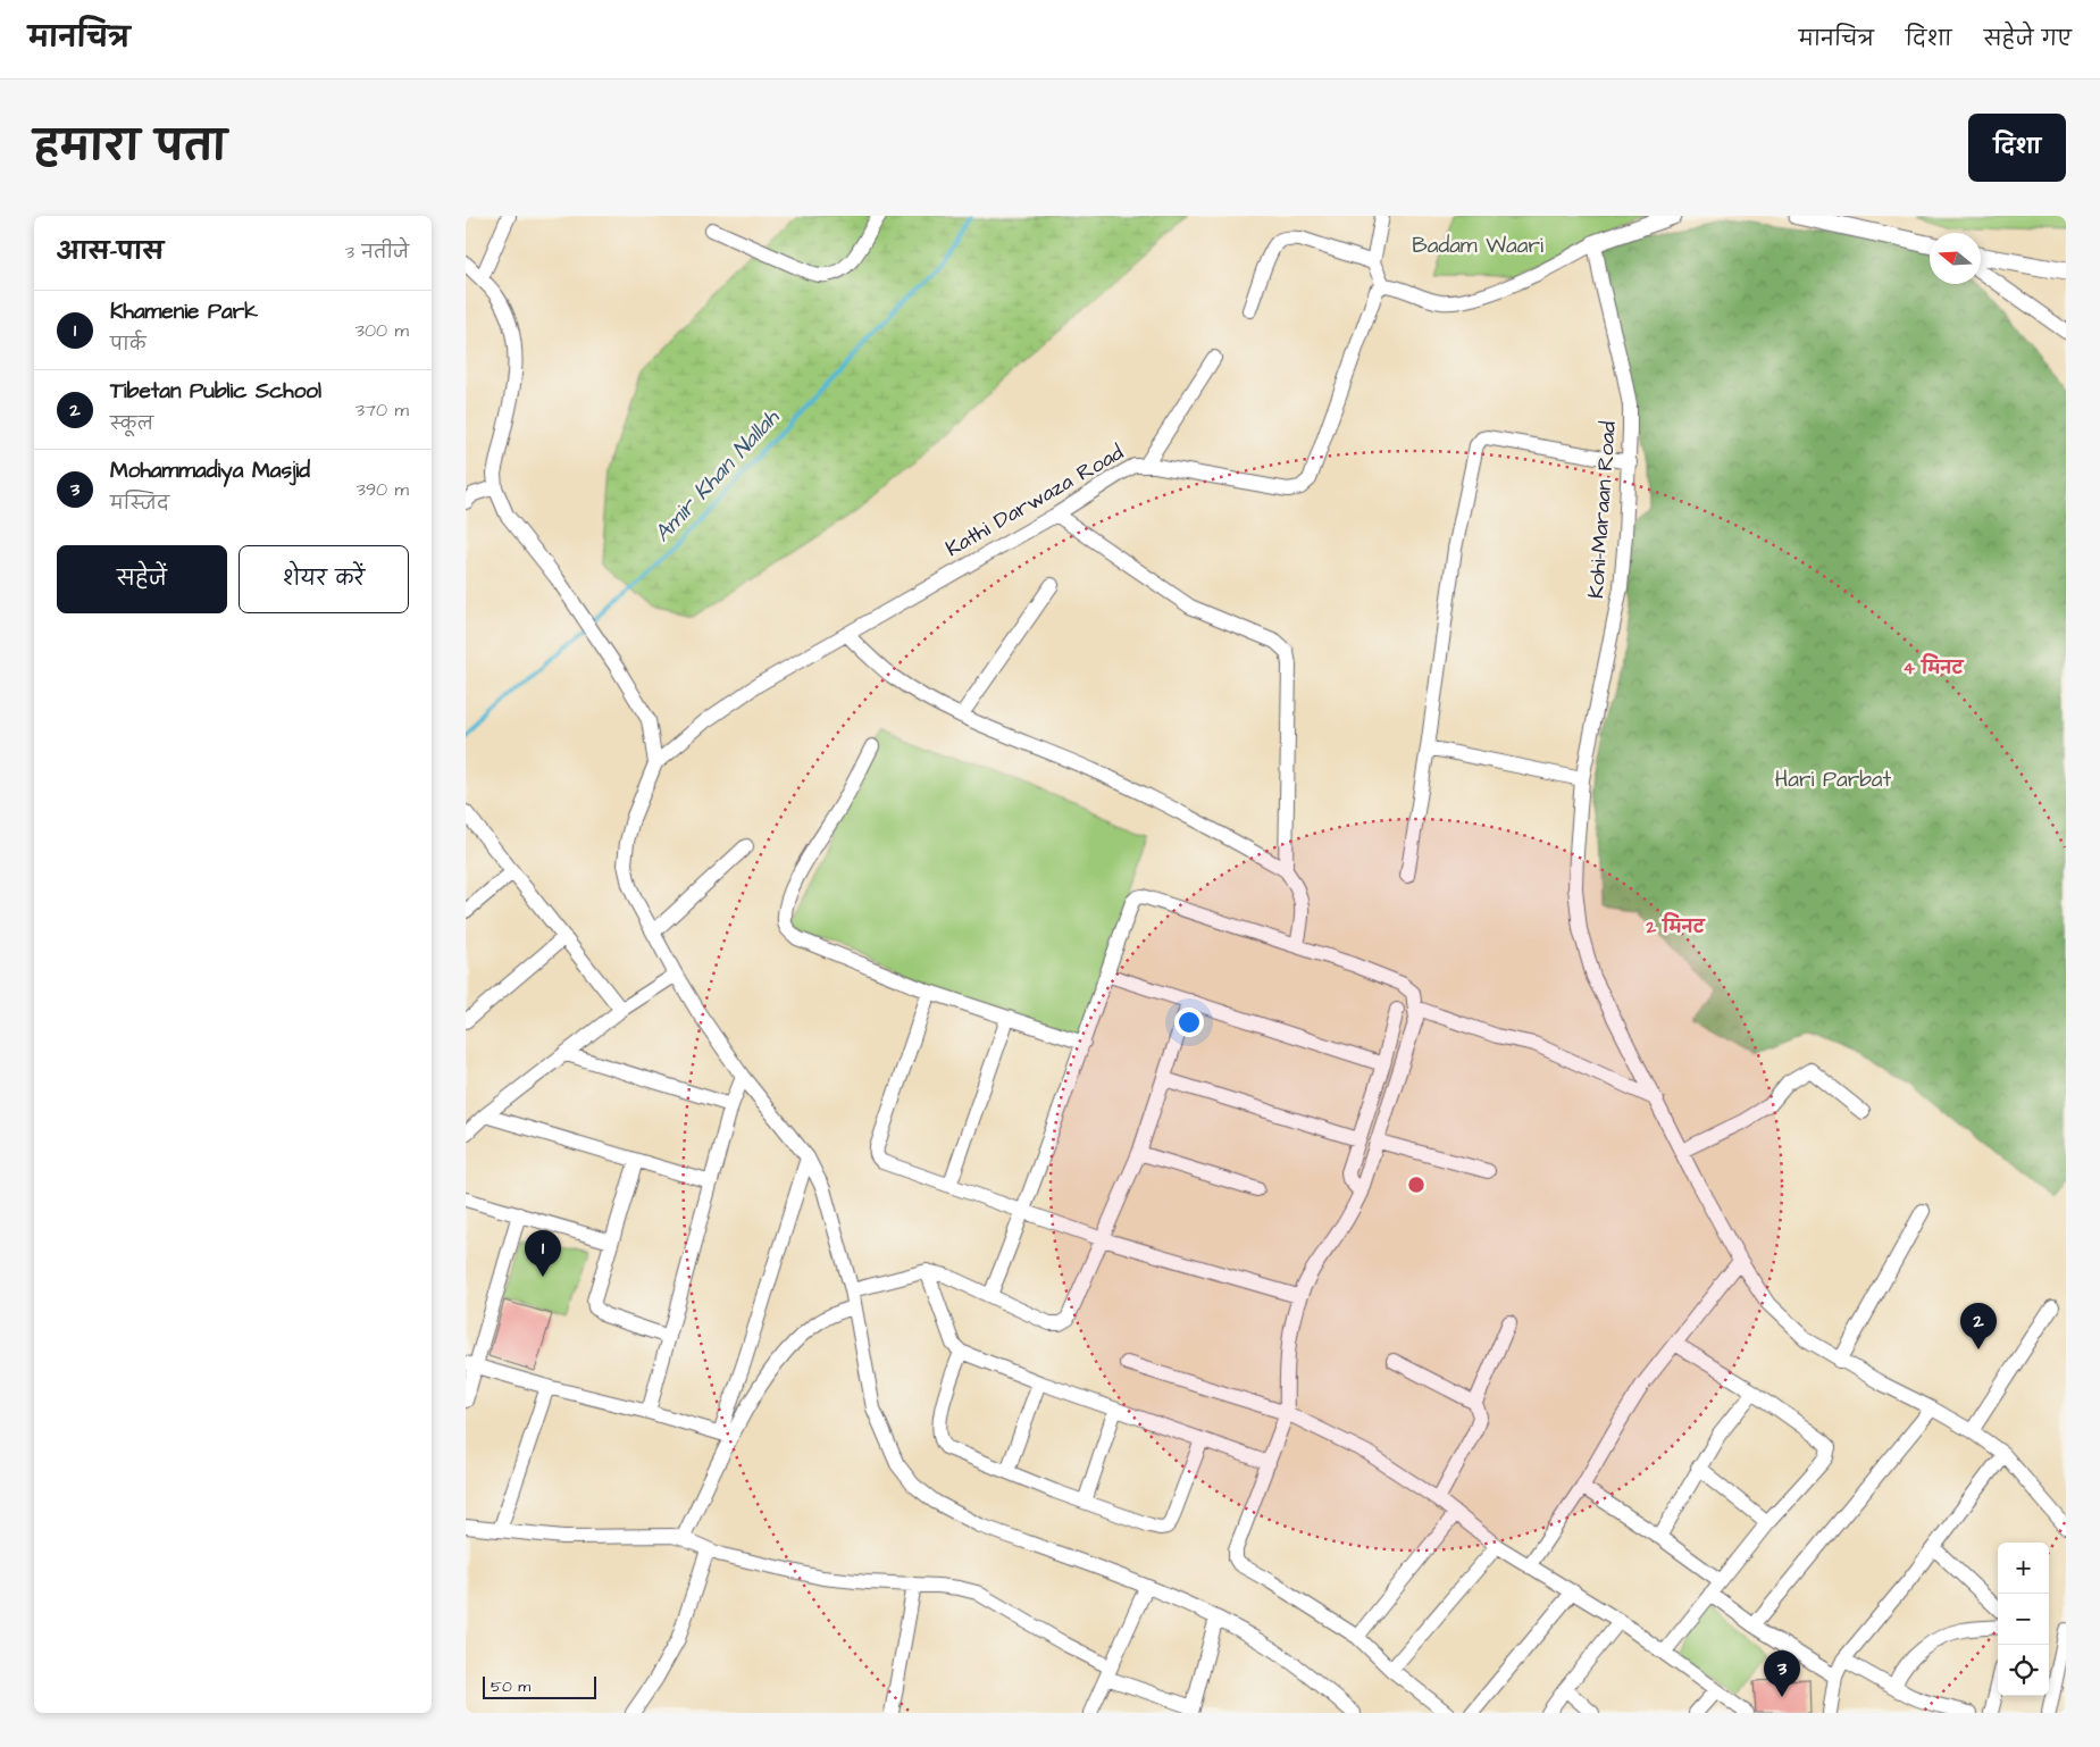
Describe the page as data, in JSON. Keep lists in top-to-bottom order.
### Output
{
  "streets": {
    "street": ["Kathi Darwaza Road", "Kohi-Maraan Road"]
  },
  "water": ["Amir Khan Nallah"],
  "parks": ["Badam Waari", "Hari Parbat"],
  "scale_bar": "50 m",
  "north": "left",
  "page": {
    "header": "मानचित्र",
    "nav": ["मानचित्र", "दिशा", "सहेजे गए"],
    "title": "हमारा पता",
    "buttons": [
      "दिशा",
      ["सहेजें", "शेयर करें"]
    ],
    "heading": ["आस-पास", "3 नतीजे"],
    "list": [
      {
        "mark": "1",
        "name": "Khamenie Park",
        "note": "पार्क",
        "value": "300 m"
      },
      {
        "mark": "2",
        "name": "Tibetan Public School",
        "note": "स्कूल",
        "value": "370 m"
      },
      {
        "mark": "3",
        "name": "Mohammadiya Masjid",
        "note": "मस्जिद",
        "value": "390 m"
      }
    ],
    "pins": ["1", "2", "3"],
    "map_buttons": ["+", "−"],
    "scale": "50 m"
  },
  "rings": ["4 मिनट", "2 मिनट"]
}
